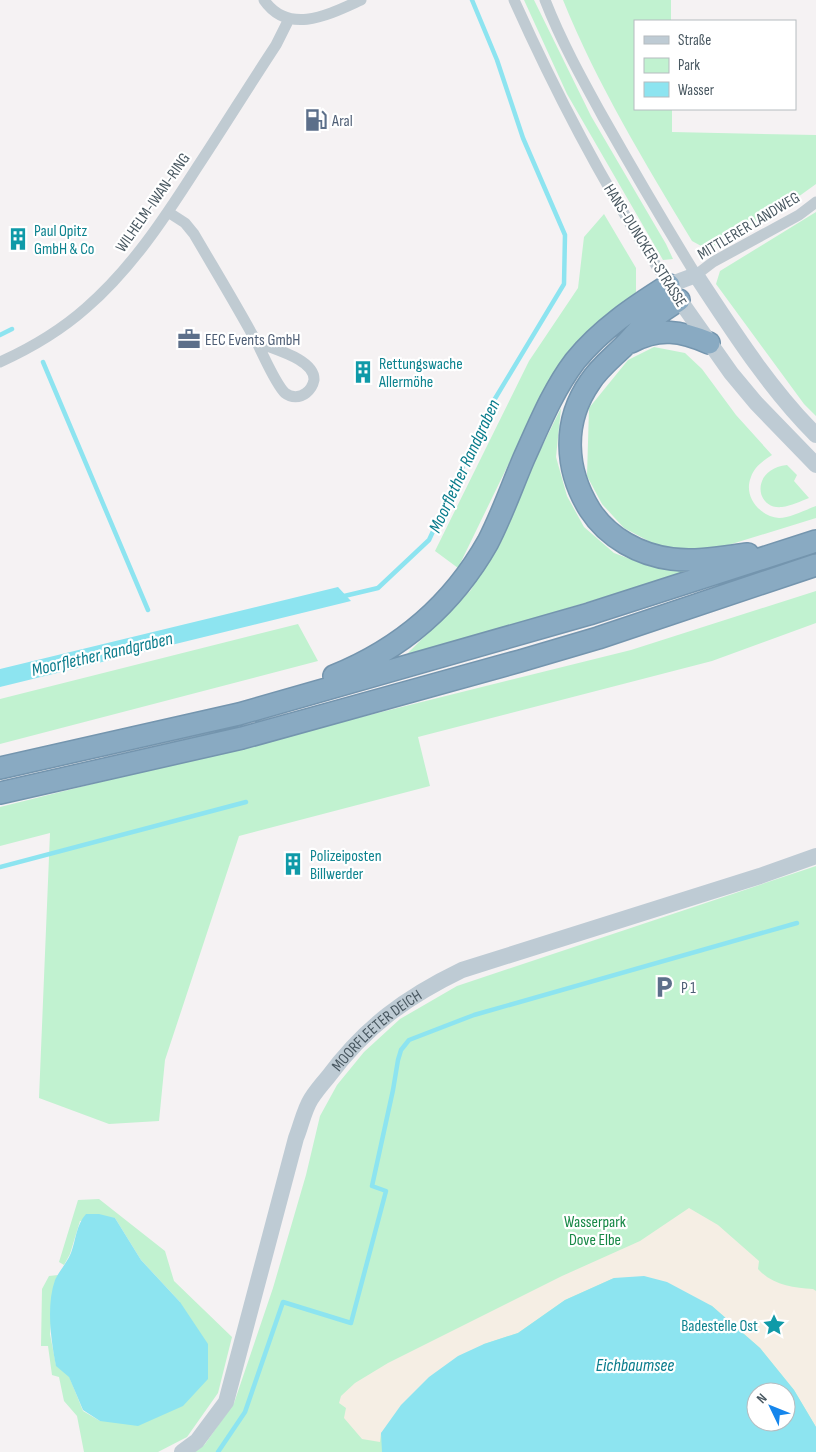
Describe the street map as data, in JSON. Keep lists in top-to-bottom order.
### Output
{
  "streets": {
    "street": [
      "WILHELM-IWAN-RING",
      "MITTLERER LANDWEG",
      "HANS-DUNCKER-STRASSE",
      "MOORFLEETER DEICH"
    ]
  },
  "crossings": [
    ["MITTLERER LANDWEG", "HANS-DUNCKER-STRASSE"]
  ],
  "water": ["Moorflether Randgraben", "Eichbaumsee"],
  "parks": ["Wasserpark Dove Elbe"],
  "places": {
    "fuel station": ["Aral"],
    "building": ["Paul Opitz GmbH & Co", "Rettungswache Allermöhe", "Polizeiposten Billwerder"],
    "office": ["EEC Events GmbH"],
    "parking": ["P 1"],
    "place": ["Badestelle Ost"]
  },
  "legend": ["Straße", "Park", "Wasser"],
  "north": "top left"
}
